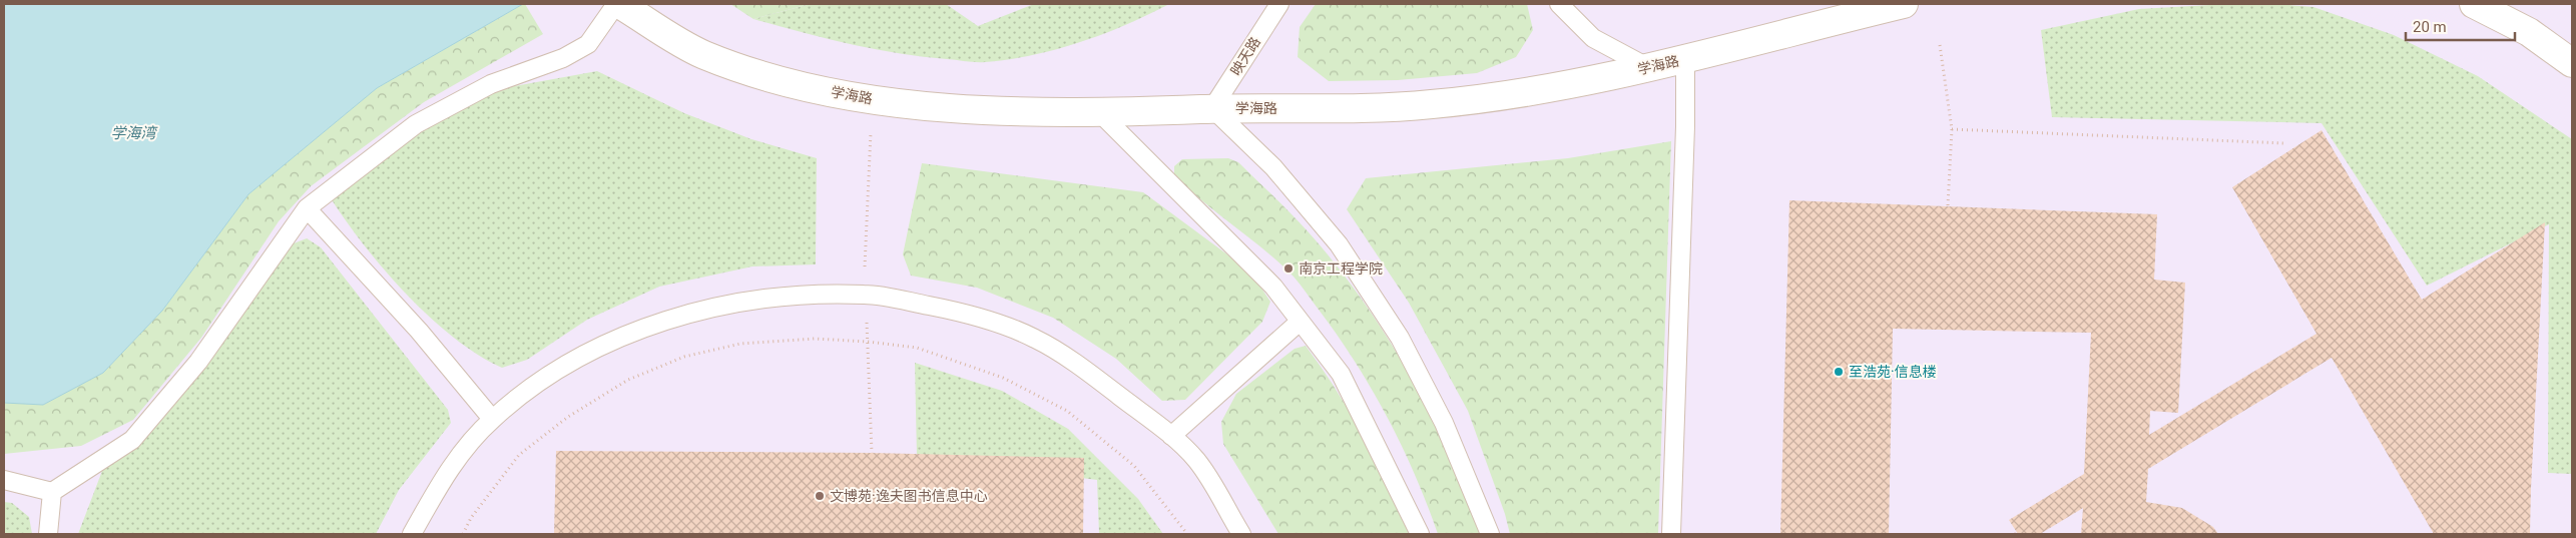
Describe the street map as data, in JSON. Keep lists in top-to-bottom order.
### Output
{
  "streets": {
    "street": ["学海路"],
    "lane": ["映天路"]
  },
  "crossings": [
    ["映天路", "学海路"]
  ],
  "water": ["学海湾"],
  "places": ["南京工程学院", "至浩苑·信息楼", "文博苑·逸夫图书信息中心"],
  "scale_bar": "20 m"
}
